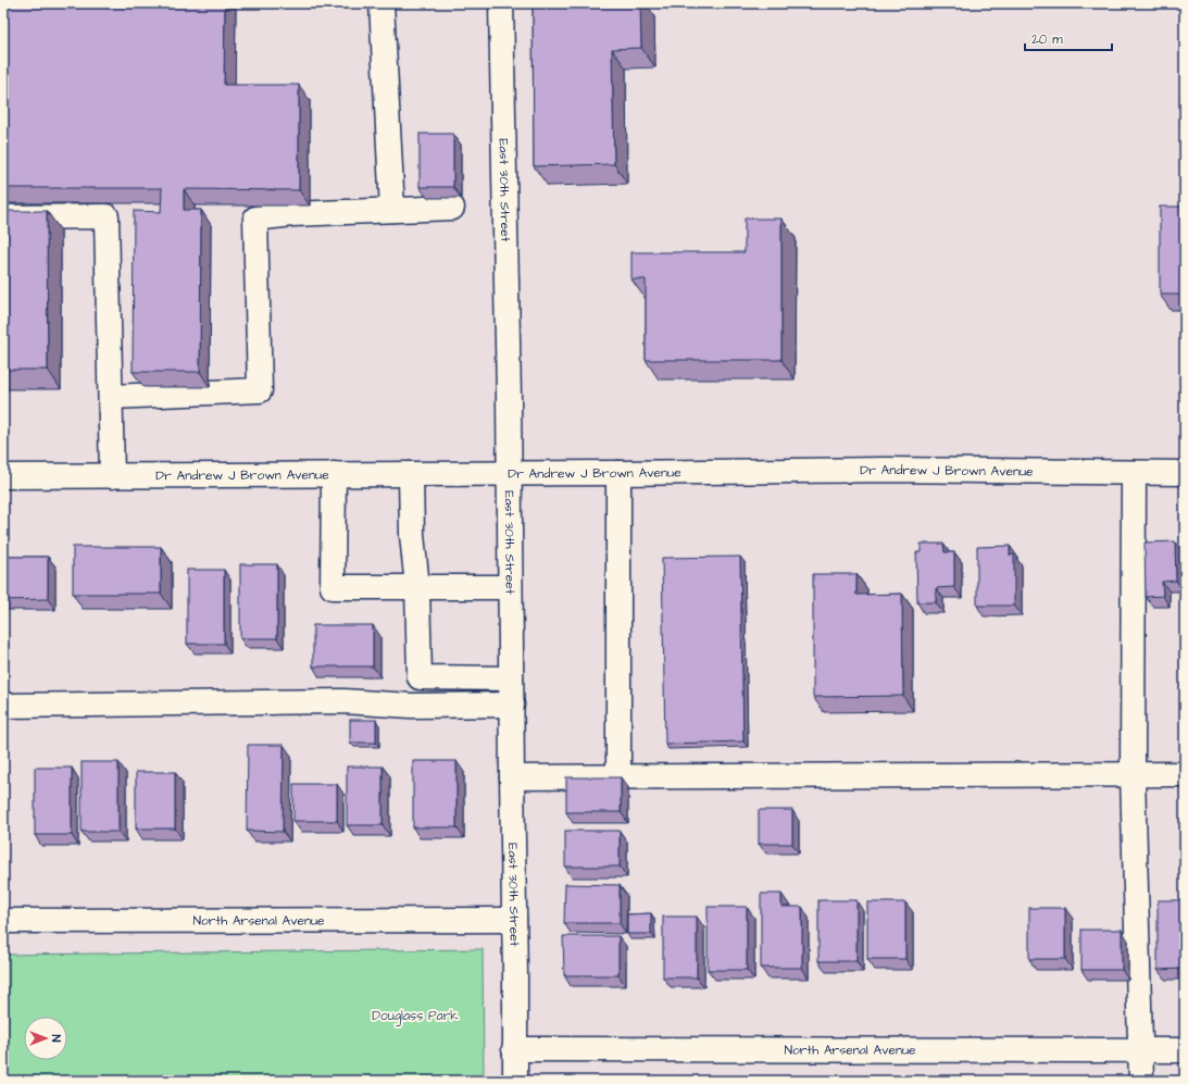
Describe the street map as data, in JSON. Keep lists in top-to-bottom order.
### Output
{
  "streets": {
    "main road": ["East 30th Street", "Dr Andrew J Brown Avenue", "North Arsenal Avenue"]
  },
  "crossings": [
    ["East 30th Street", "Dr Andrew J Brown Avenue"],
    ["East 30th Street", "North Arsenal Avenue"]
  ],
  "parks": ["Douglass Park"],
  "scale_bar": "20 m",
  "north": "right"
}
